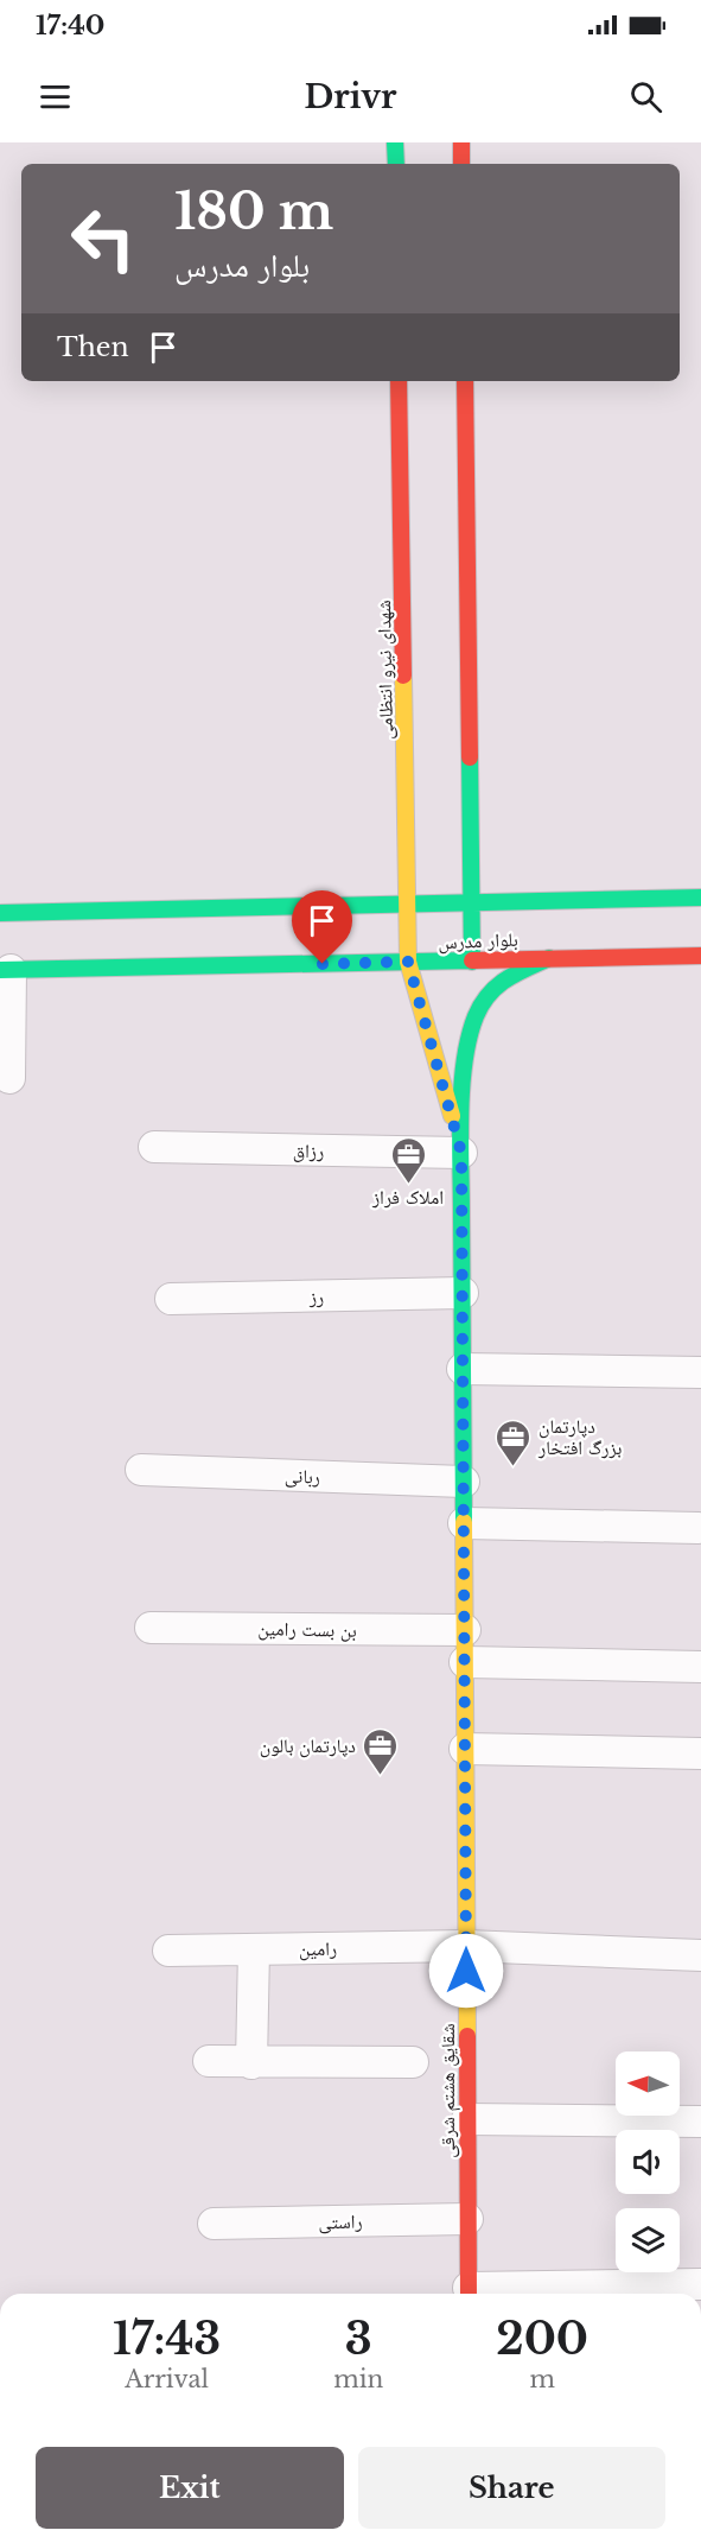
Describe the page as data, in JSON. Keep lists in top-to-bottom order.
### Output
{
  "streets": {
    "street": [
      "شهدای نیرو انتظامی",
      "بلوار مدرس",
      "رزاق",
      "رز",
      "ربانی",
      "بن بست رامین",
      "رامین",
      "شقایق هشتم شرقی",
      "راستی"
    ]
  },
  "crossings": [
    ["شهدای نیرو انتظامی", "بلوار مدرس"],
    ["شهدای نیرو انتظامی", "شقایق هشتم شرقی"],
    ["بلوار مدرس", "شقایق هشتم شرقی"],
    ["رزاق", "شقایق هشتم شرقی"],
    ["رز", "شقایق هشتم شرقی"],
    ["ربانی", "شقایق هشتم شرقی"],
    ["بن بست رامین", "شقایق هشتم شرقی"],
    ["رامین", "شقایق هشتم شرقی"],
    ["شقایق هشتم شرقی", "راستی"]
  ],
  "places": {
    "office": ["املاک فراز", "دپارتمان بزرگ افتخار", "دپارتمان بالون"]
  },
  "north": "left",
  "page": {
    "status": "17:40",
    "header": "Drivr",
    "turn": ["180 m", "بلوار مدرس"],
    "then": "Then",
    "eta": [
      "17:43",
      "Arrival",
      "3",
      "min",
      "200",
      "m"
    ],
    "buttons": ["Exit", "Share"]
  }
}
